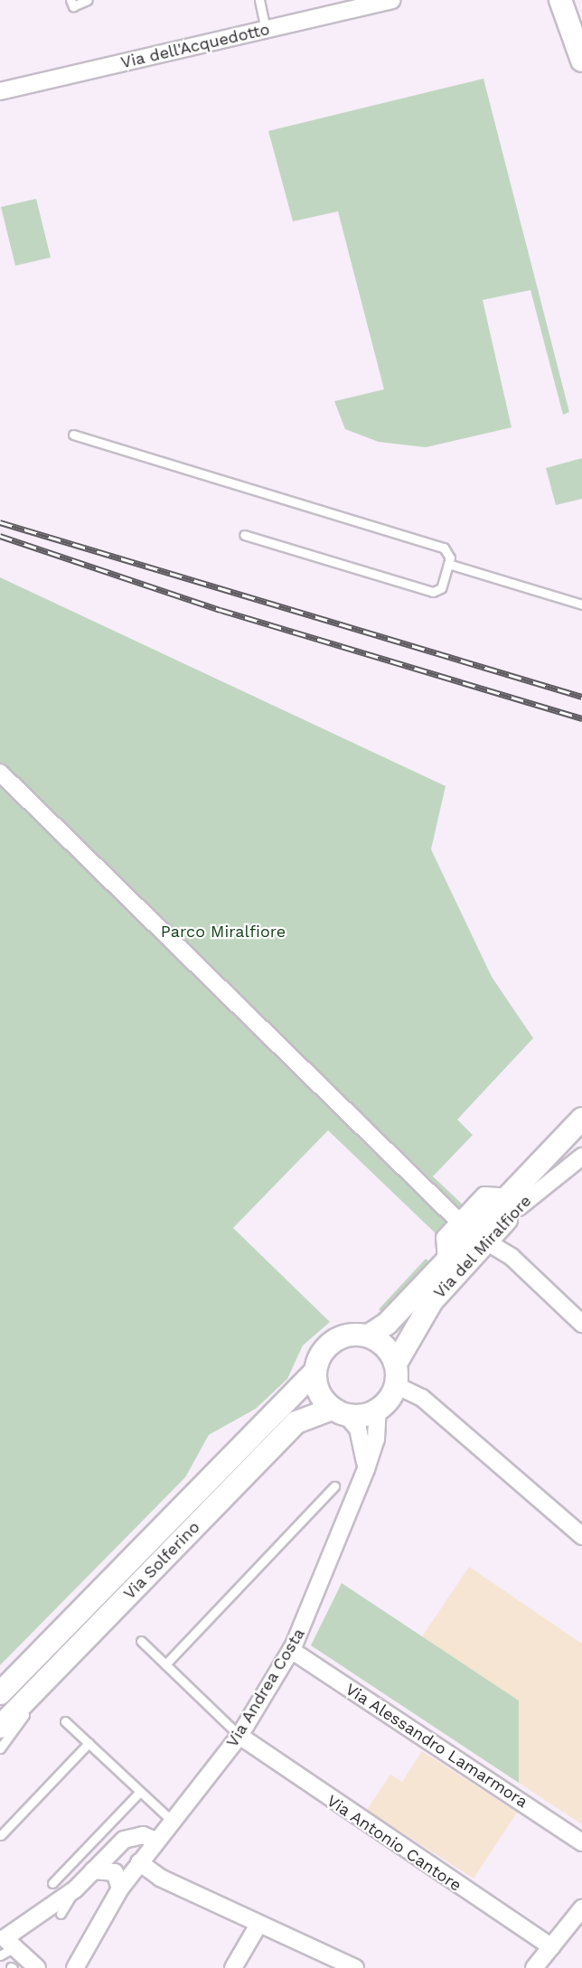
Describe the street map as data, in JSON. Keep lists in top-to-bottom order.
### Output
{
  "streets": {
    "main road": ["Via del Miralfiore", "Via Solferino"],
    "street": [
      "Via dell'Acquedotto",
      "Via Andrea Costa",
      "Via Alessandro Lamarmora",
      "Via Antonio Cantore"
    ]
  },
  "crossings": [
    ["Via del Miralfiore", "Via Solferino"],
    ["Via del Miralfiore", "Via Andrea Costa"],
    ["Via Solferino", "Via Andrea Costa"],
    ["Via Andrea Costa", "Via Alessandro Lamarmora"],
    ["Via Andrea Costa", "Via Antonio Cantore"]
  ],
  "parks": ["Parco Miralfiore"]
}
